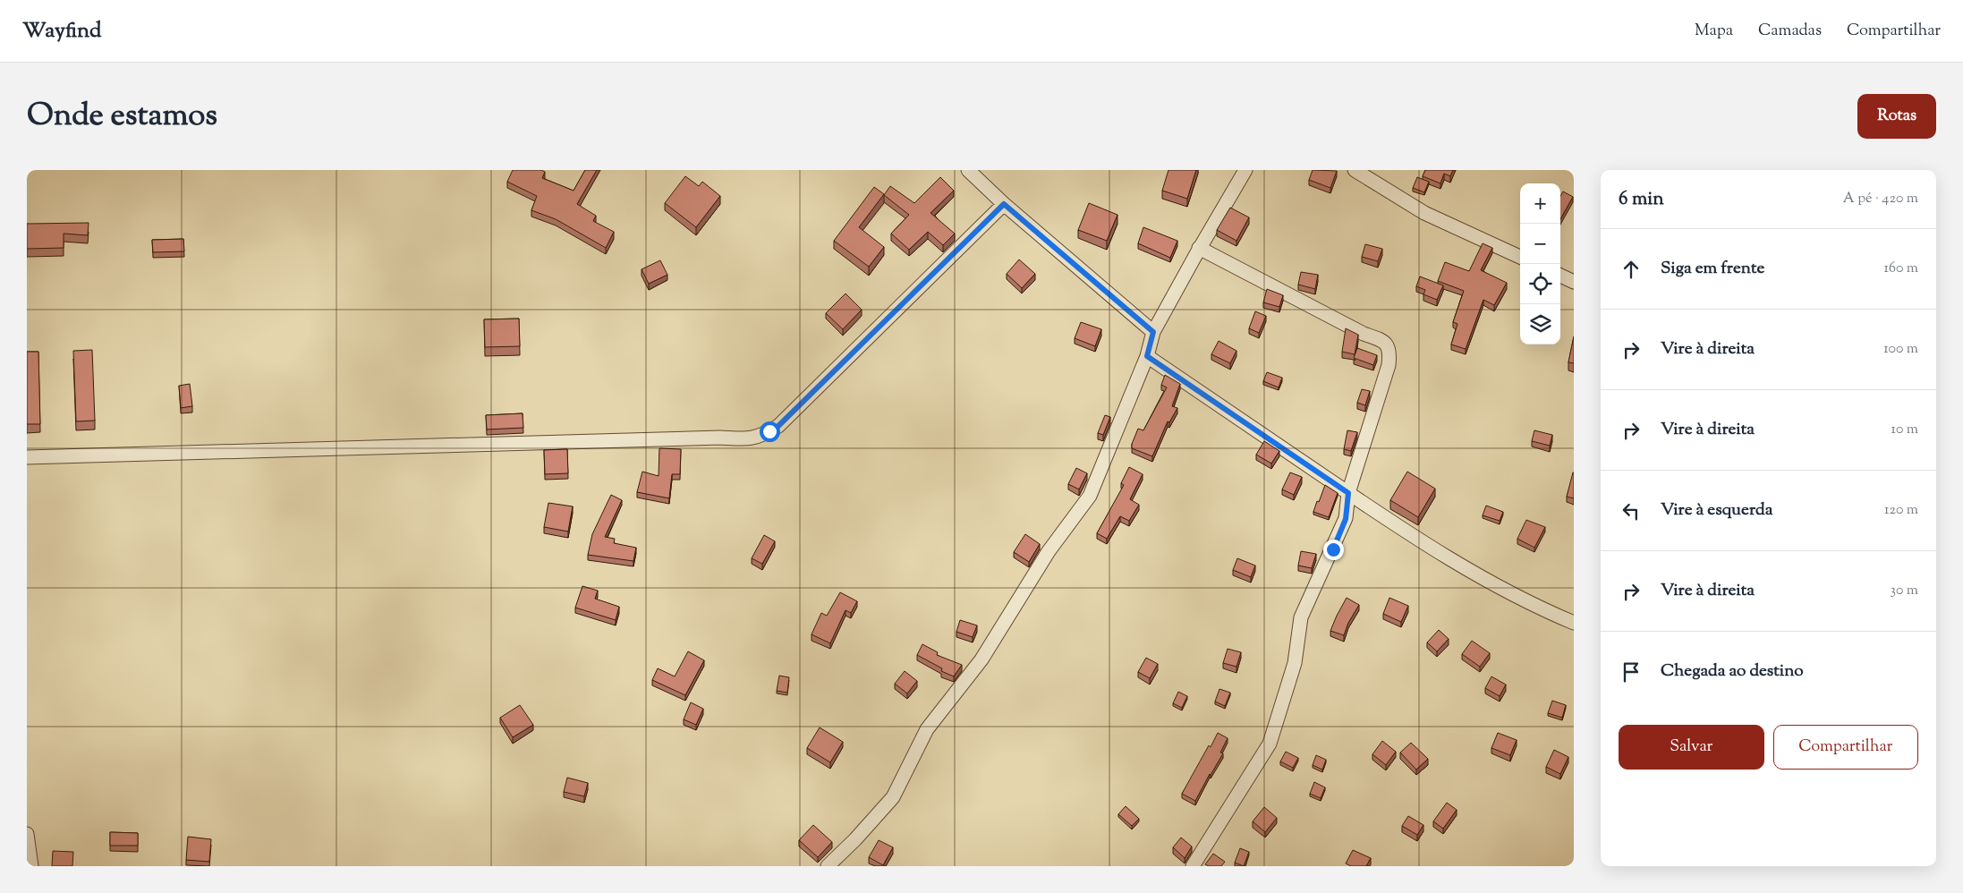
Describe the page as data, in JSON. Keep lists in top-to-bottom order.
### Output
{
  "page": {
    "header": "Wayfind",
    "nav": ["Mapa", "Camadas", "Compartilhar"],
    "title": "Onde estamos",
    "buttons": [
      "Rotas",
      ["Salvar", "Compartilhar"]
    ],
    "heading": ["6 min", "A pé · 420 m"],
    "map_buttons": ["+", "−"],
    "list": [
      ["Siga em frente", "160 m"],
      ["Vire à direita", "100 m"],
      ["Vire à direita", "10 m"],
      ["Vire à esquerda", "120 m"],
      ["Vire à direita", "30 m"],
      "Chegada ao destino"
    ]
  }
}
